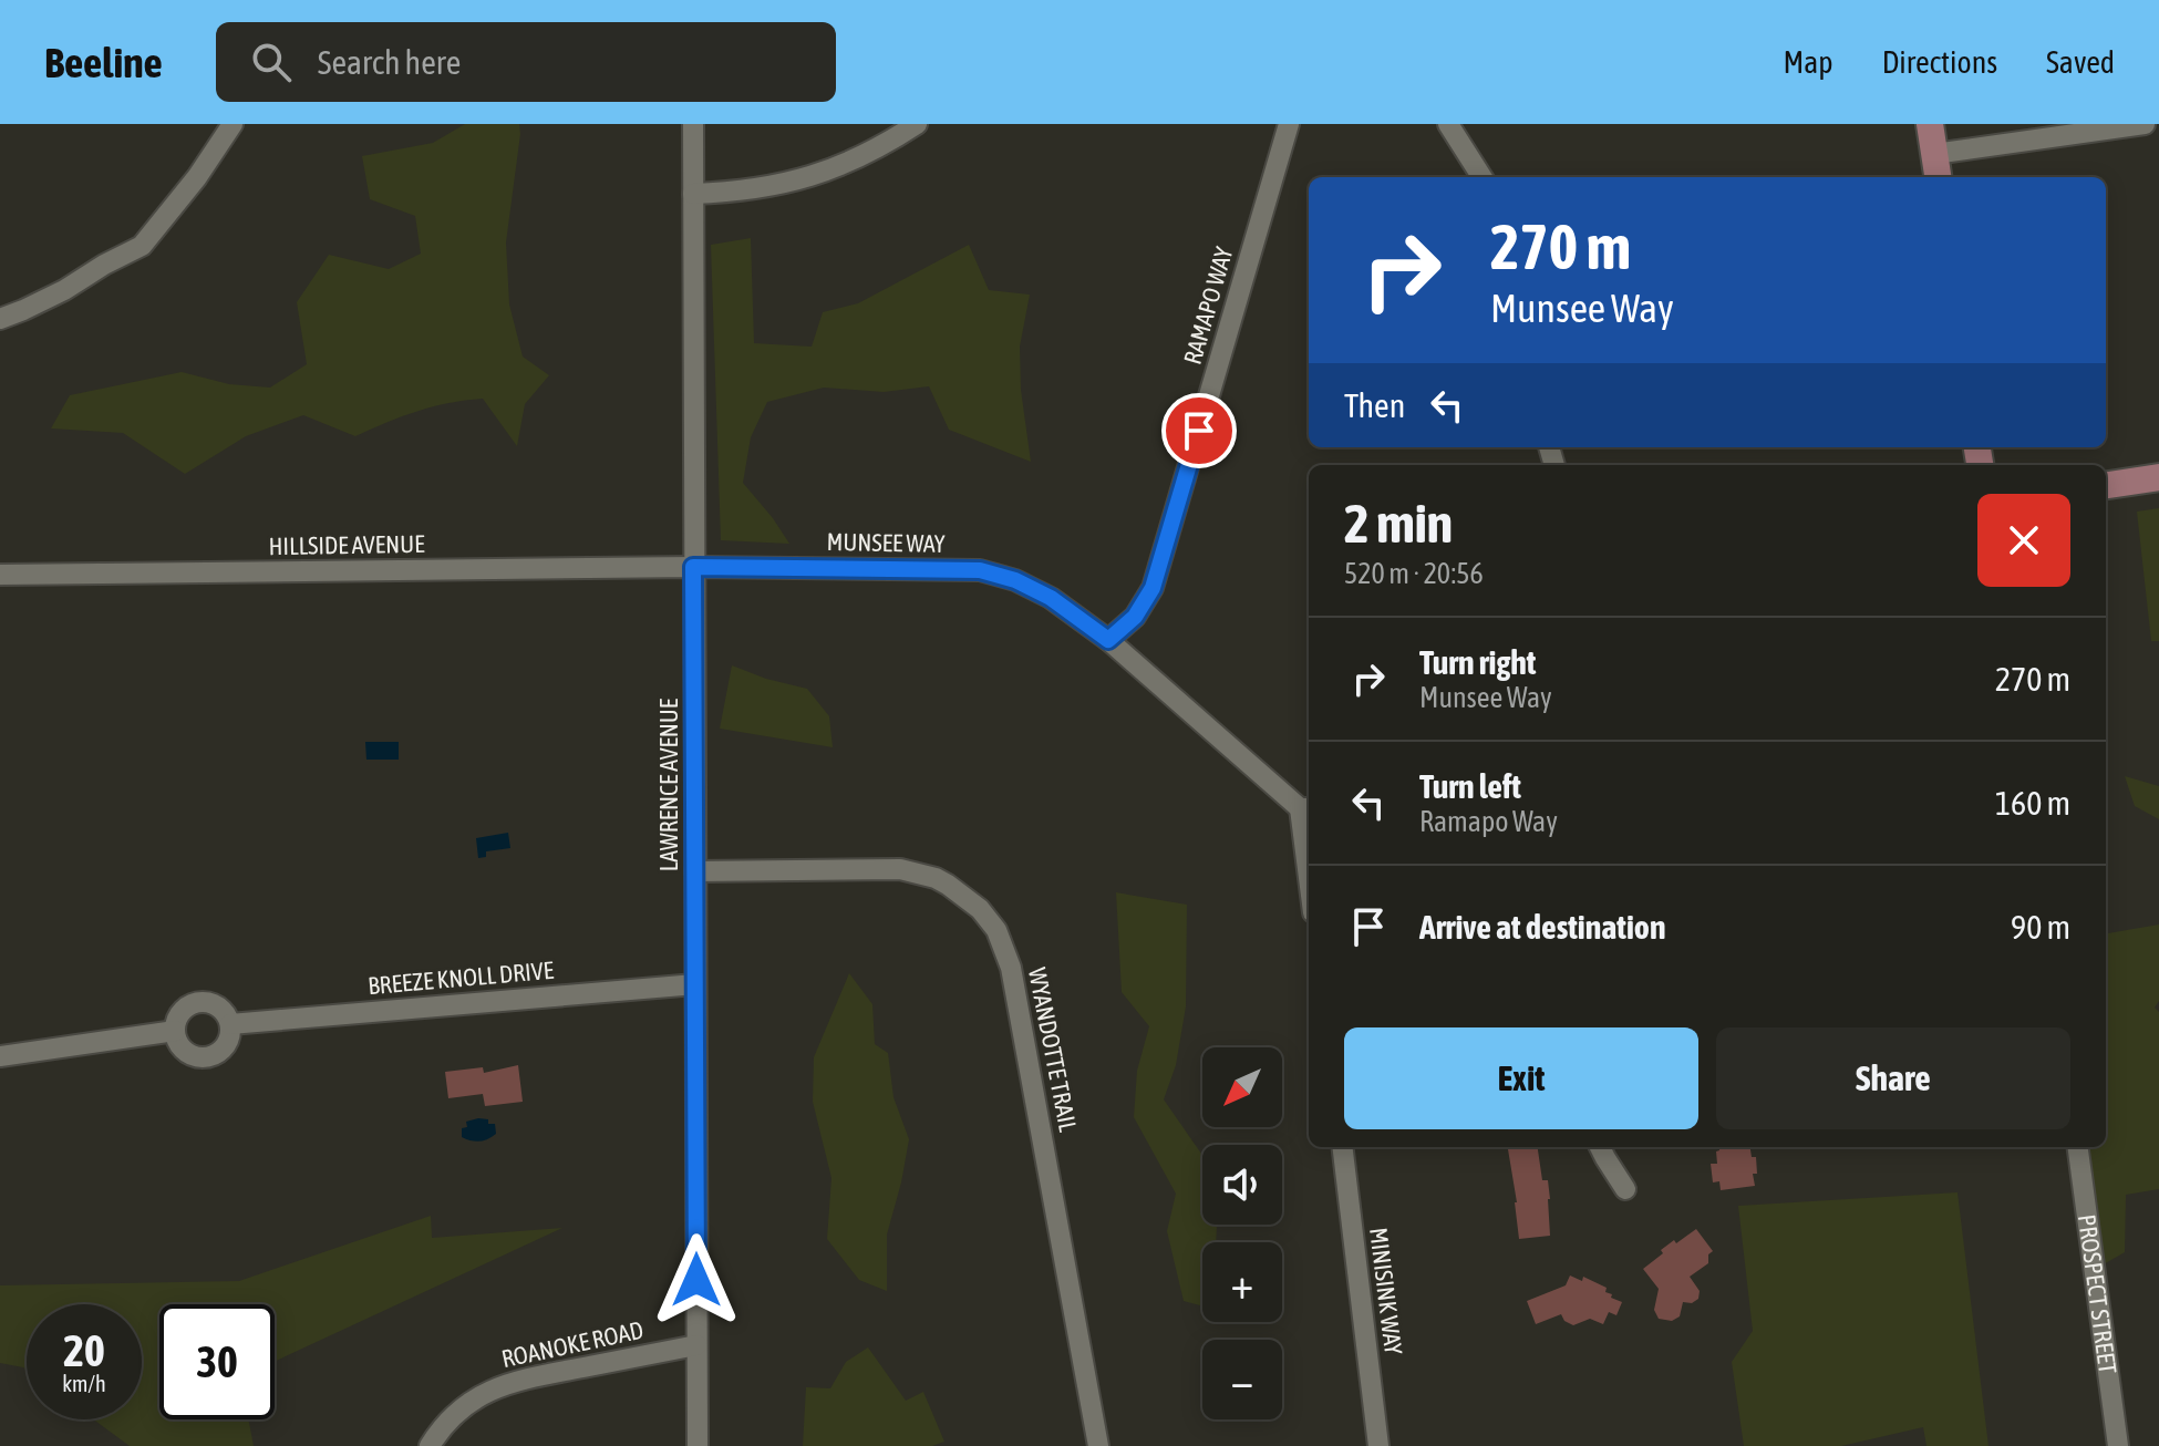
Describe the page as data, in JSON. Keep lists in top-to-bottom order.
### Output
{
  "streets": {
    "street": [
      "RAMAPO WAY",
      "MUNSEE WAY",
      "HILLSIDE AVENUE",
      "LAWRENCE AVENUE",
      "BREEZE KNOLL DRIVE",
      "WYANDOTTE TRAIL",
      "MINISINK WAY",
      "PROSPECT STREET",
      "ROANOKE ROAD"
    ]
  },
  "crossings": [
    ["RAMAPO WAY", "MUNSEE WAY"],
    ["MUNSEE WAY", "HILLSIDE AVENUE"],
    ["MUNSEE WAY", "LAWRENCE AVENUE"],
    ["HILLSIDE AVENUE", "LAWRENCE AVENUE"],
    ["LAWRENCE AVENUE", "BREEZE KNOLL DRIVE"],
    ["LAWRENCE AVENUE", "WYANDOTTE TRAIL"],
    ["LAWRENCE AVENUE", "ROANOKE ROAD"]
  ],
  "north": "bottom left",
  "page": {
    "header": "Beeline",
    "search": "Search here",
    "nav": ["Map", "Directions", "Saved"],
    "turn": ["270 m", "Munsee Way"],
    "then": "Then",
    "heading": ["2 min", "520 m · 20:56"],
    "list": [
      {
        "name": "Turn right",
        "note": "Munsee Way",
        "value": "270 m"
      },
      {
        "name": "Turn left",
        "note": "Ramapo Way",
        "value": "160 m"
      },
      {
        "name": "Arrive at destination",
        "value": "90 m"
      }
    ],
    "buttons": ["Exit", "Share"],
    "map_buttons": ["+", "−"],
    "speed": "20 km/h",
    "limit": "30"
  }
}
